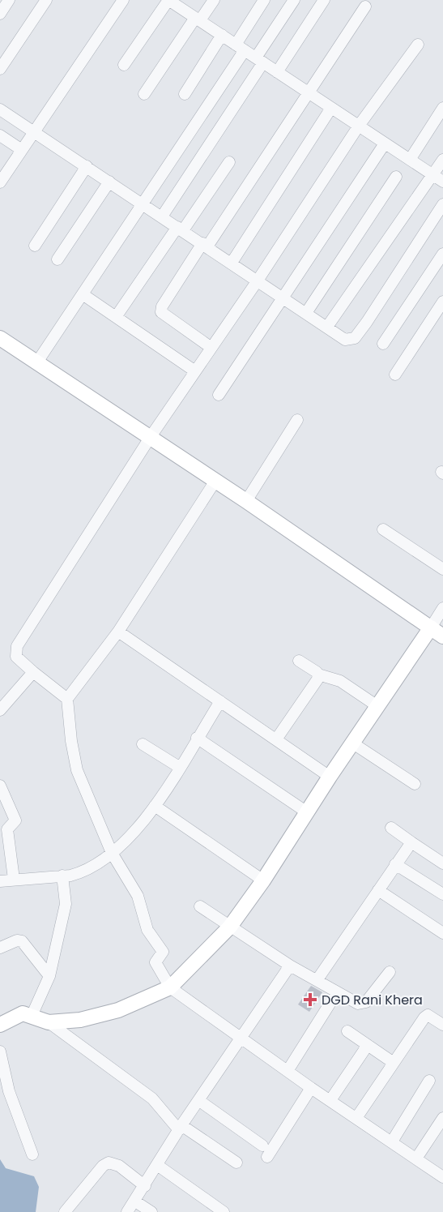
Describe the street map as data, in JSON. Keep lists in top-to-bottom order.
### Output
{
  "places": {
    "health": ["DGD Rani Khera"]
  }
}
